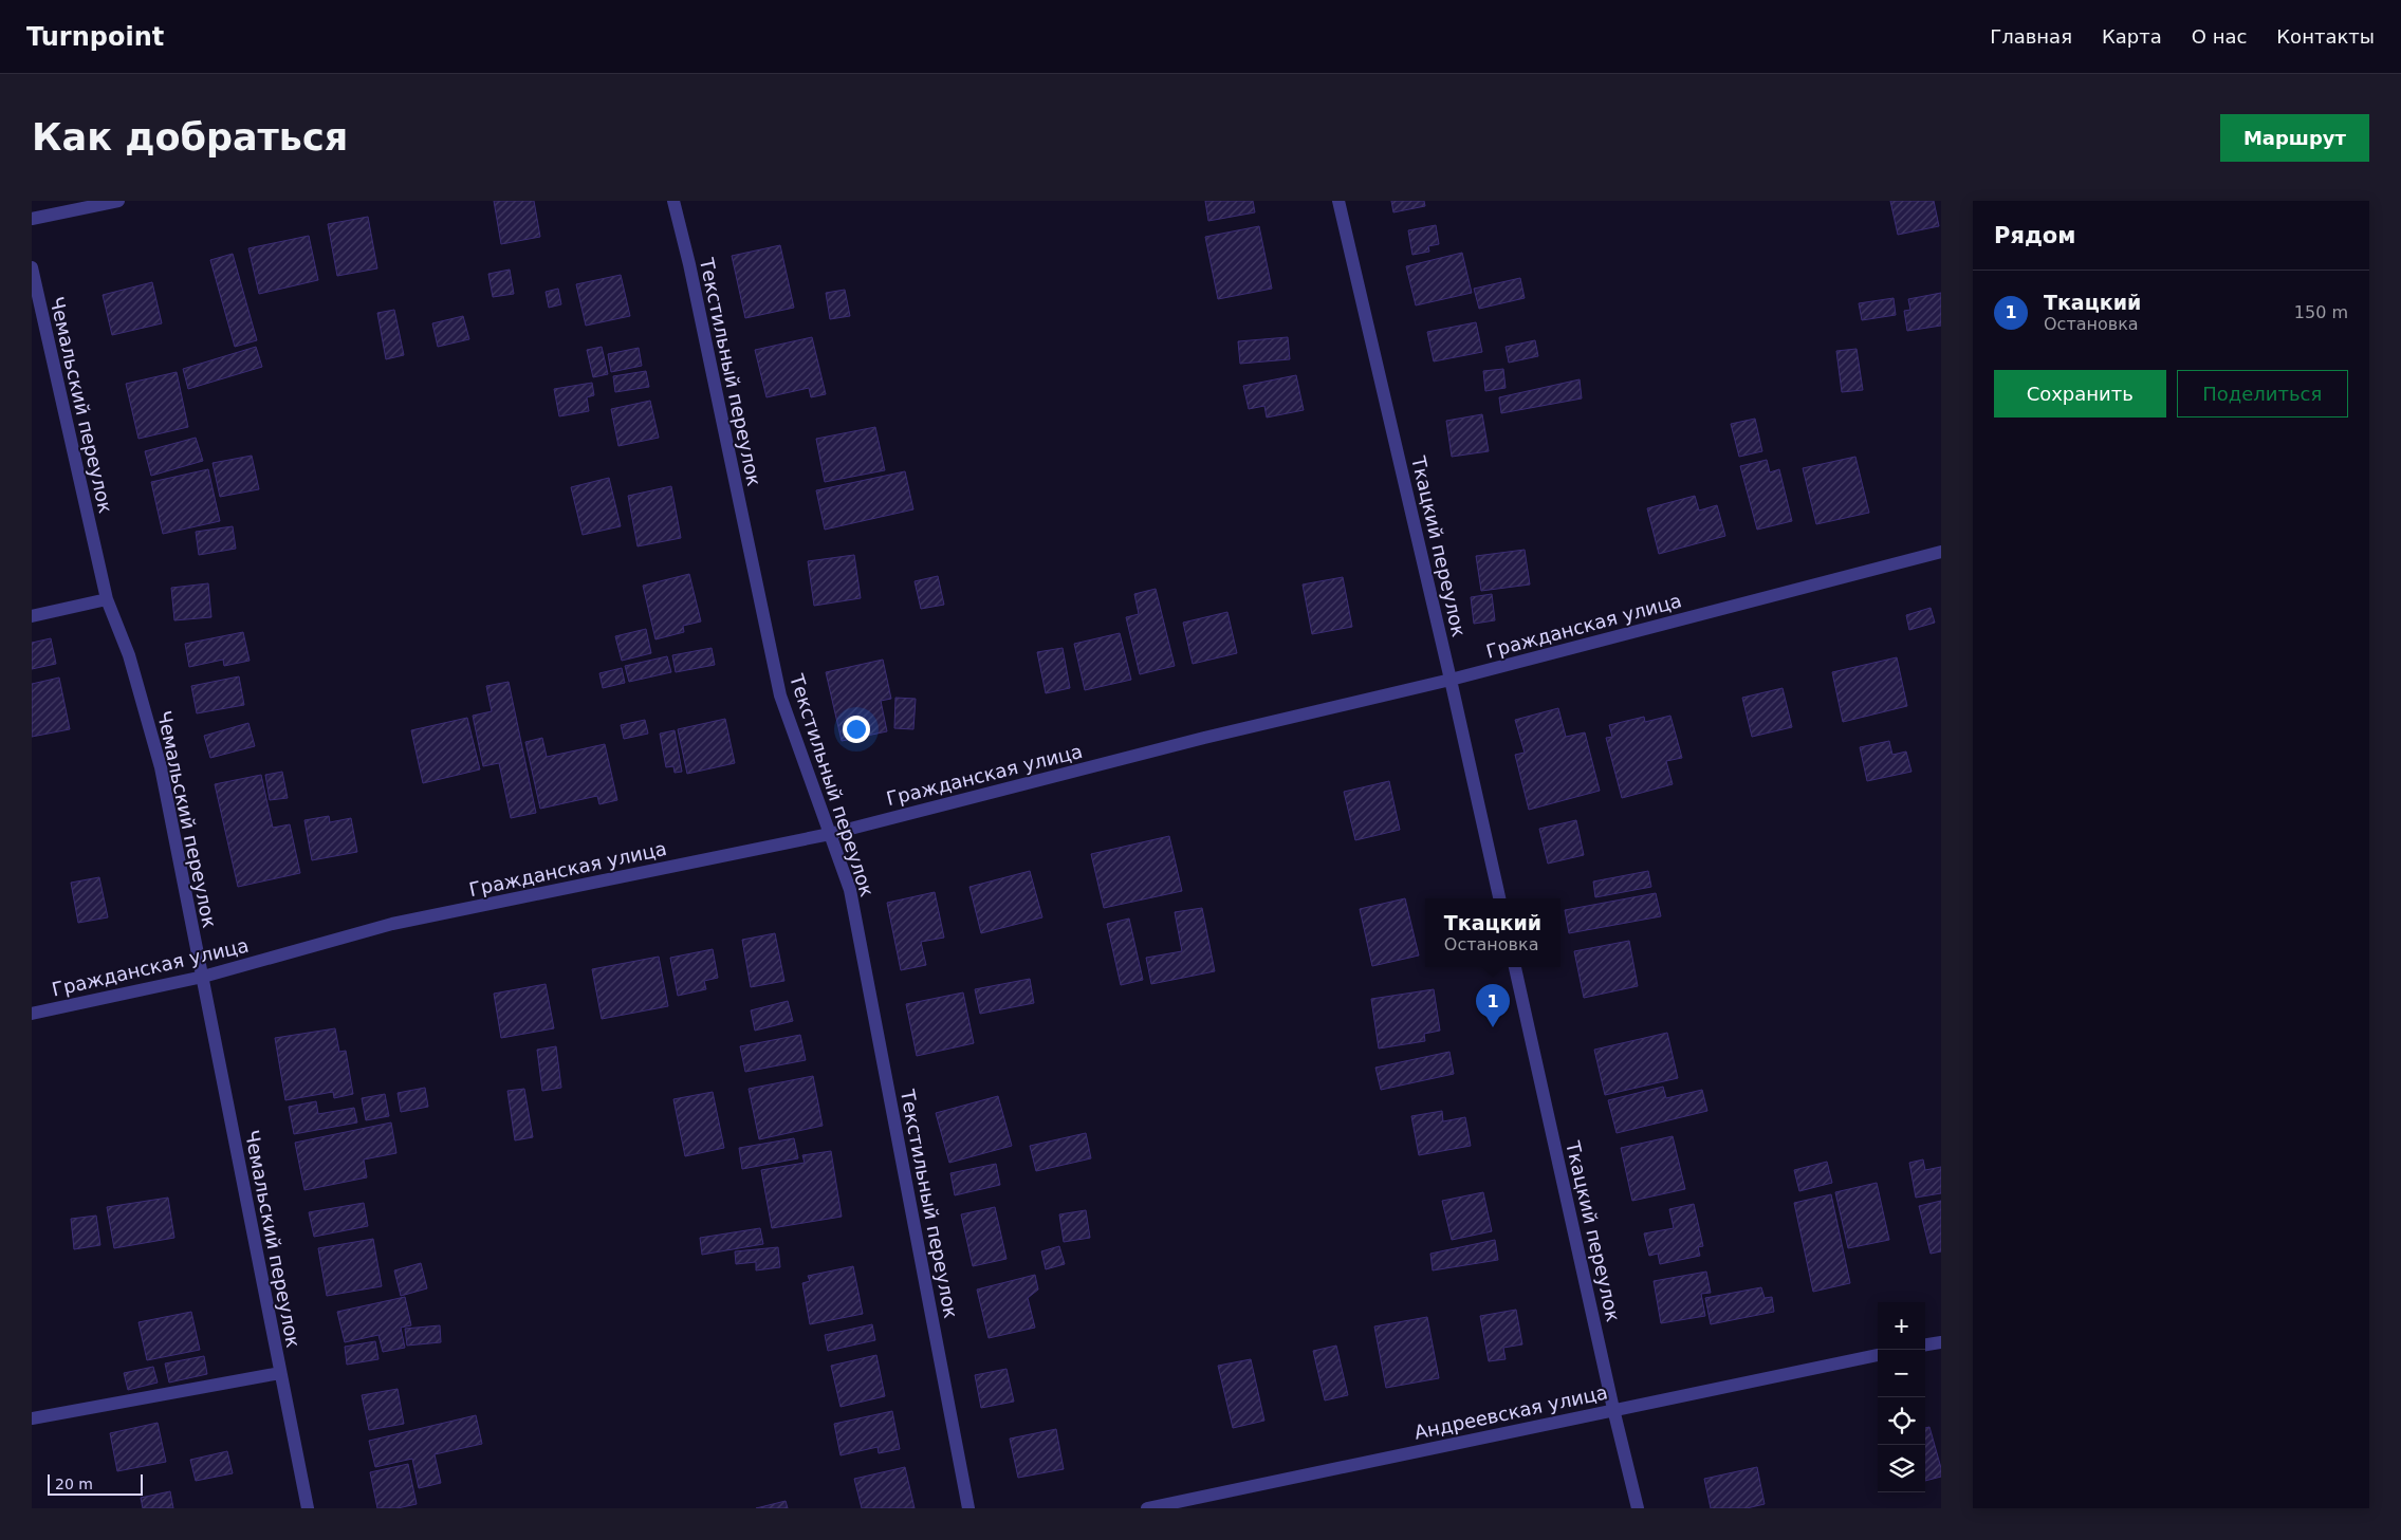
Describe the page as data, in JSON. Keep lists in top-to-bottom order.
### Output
{
  "streets": {
    "street": [
      "Текстильный переулок",
      "Чемальский переулок",
      "Ткацкий переулок",
      "Гражданская улица",
      "Андреевская улица"
    ]
  },
  "crossings": [
    ["Текстильный переулок", "Гражданская улица"],
    ["Чемальский переулок", "Гражданская улица"],
    ["Ткацкий переулок", "Гражданская улица"],
    ["Ткацкий переулок", "Андреевская улица"]
  ],
  "scale_bar": "20 m",
  "page": {
    "header": "Turnpoint",
    "nav": [
      "Главная",
      "Карта",
      "О нас",
      "Контакты"
    ],
    "buttons": [
      "Маршрут",
      ["Сохранить", "Поделиться"]
    ],
    "title": "Как добраться",
    "heading": "Рядом",
    "list": [
      {
        "mark": "1",
        "name": "Ткацкий",
        "note": "Остановка",
        "value": "150 m"
      }
    ],
    "popup": ["Ткацкий", "Остановка"],
    "pins": "1",
    "map_buttons": ["+", "−"],
    "scale": "20 m"
  }
}
